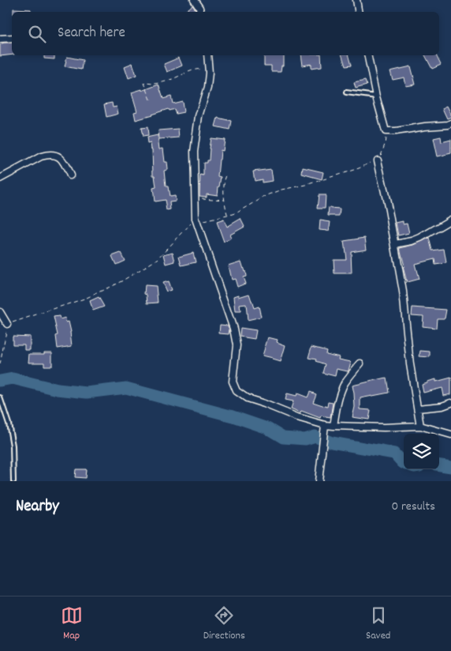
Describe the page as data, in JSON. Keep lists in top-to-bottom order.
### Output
{
  "page": {
    "search": "Search here",
    "heading": ["Nearby", "0 results"],
    "nav": ["Map", "Directions", "Saved"]
  }
}
